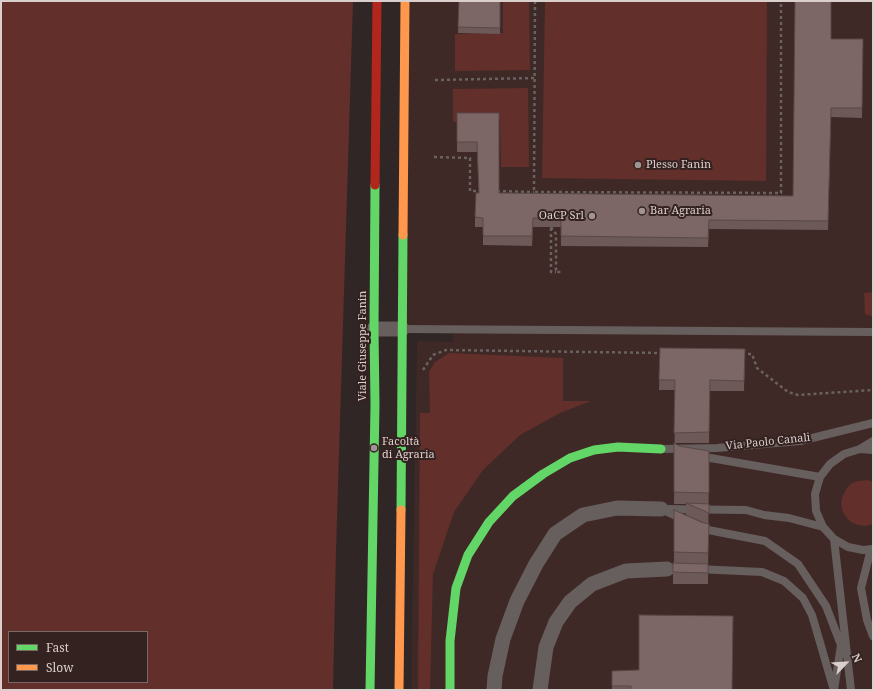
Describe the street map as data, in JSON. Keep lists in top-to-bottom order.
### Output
{
  "streets": {
    "main road": ["Viale Giuseppe Fanin", "Via Paolo Canali"]
  },
  "places": [
    "Plesso Fanin",
    "Bar Agraria",
    "OaCP Srl",
    "Facoltà di Agraria"
  ],
  "legend": ["Fast", "Slow"],
  "north": "top right"
}
